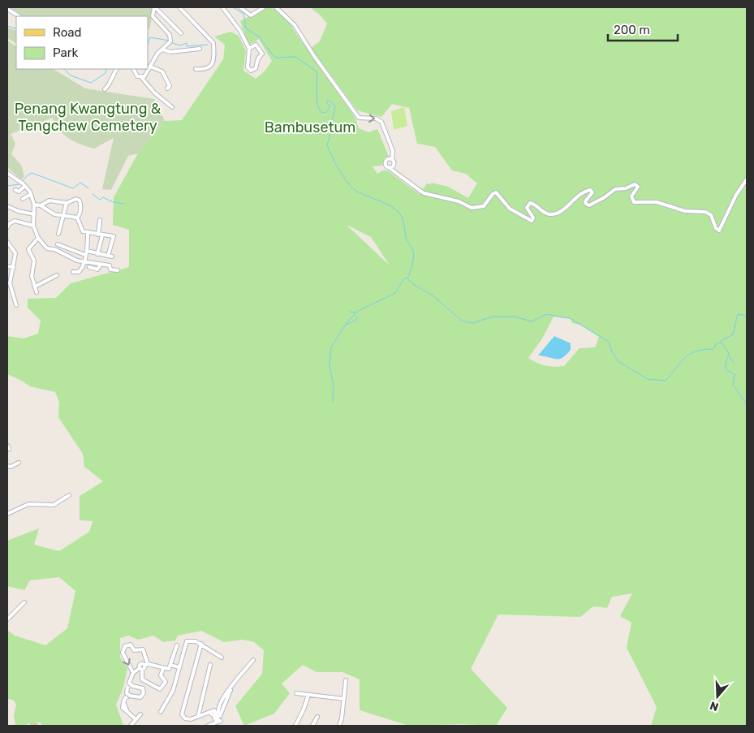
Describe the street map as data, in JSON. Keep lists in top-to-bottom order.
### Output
{
  "parks": ["Penang Kwangtung & Tengchew Cemetery", "Bambusetum"],
  "legend": ["Road", "Park"],
  "scale_bar": "200 m",
  "north": "bottom"
}
